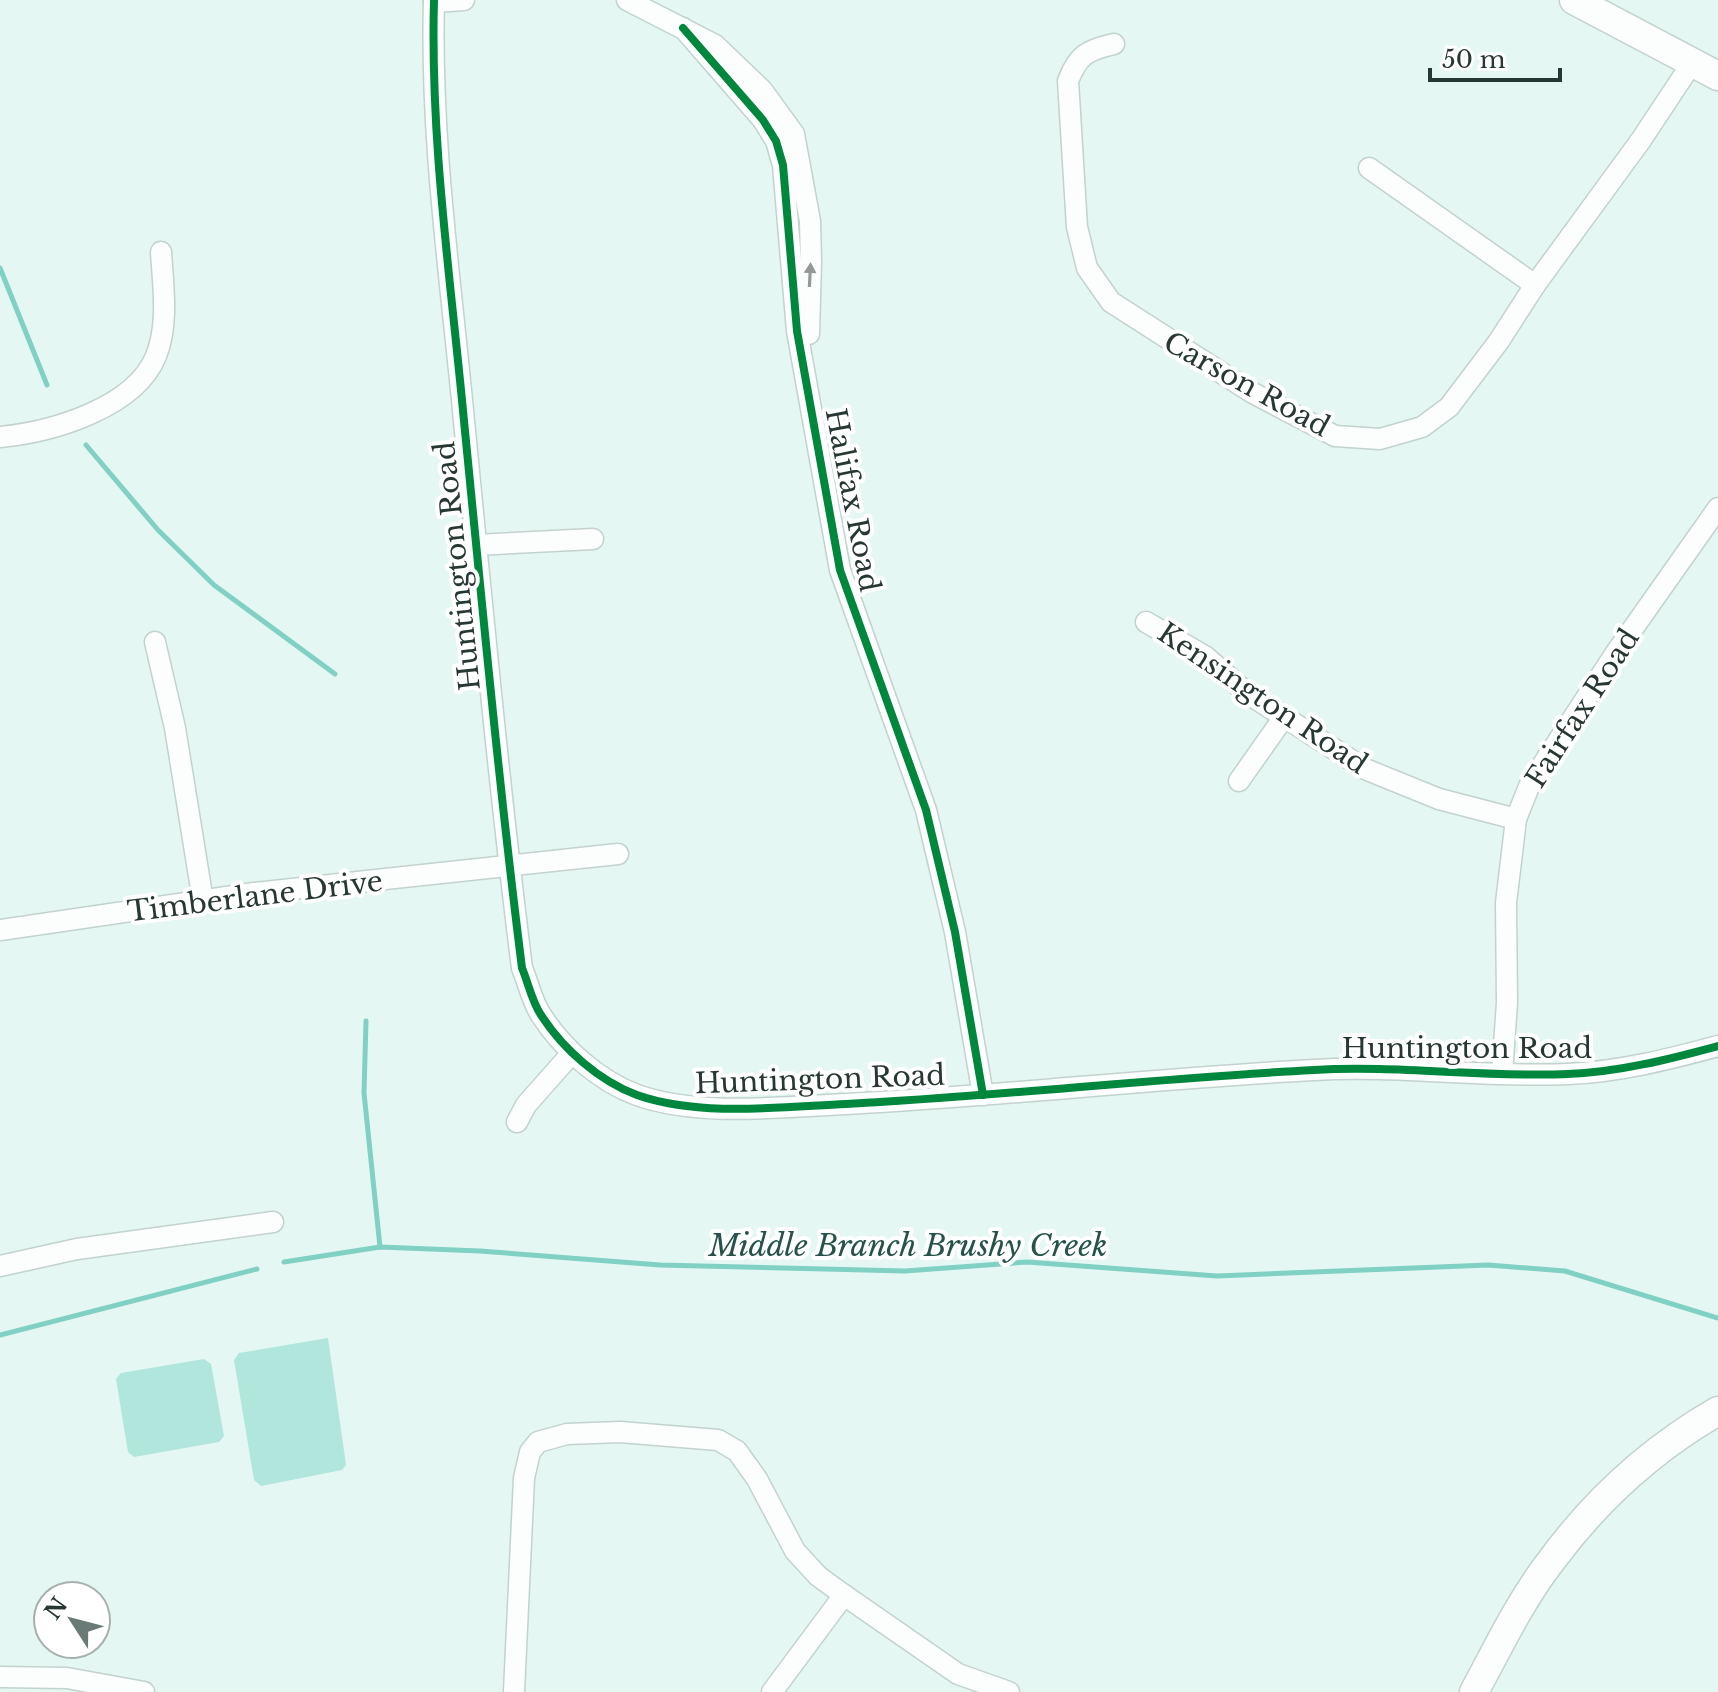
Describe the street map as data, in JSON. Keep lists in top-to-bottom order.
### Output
{
  "streets": {
    "street": [
      "Carson Road",
      "Halifax Road",
      "Huntington Road",
      "Kensington Road",
      "Fairfax Road",
      "Timberlane Drive"
    ]
  },
  "crossings": [
    ["Halifax Road", "Huntington Road"],
    ["Huntington Road", "Fairfax Road"],
    ["Huntington Road", "Timberlane Drive"],
    ["Kensington Road", "Fairfax Road"]
  ],
  "water": ["Middle Branch Brushy Creek"],
  "scale_bar": "50 m",
  "north": "top left"
}
